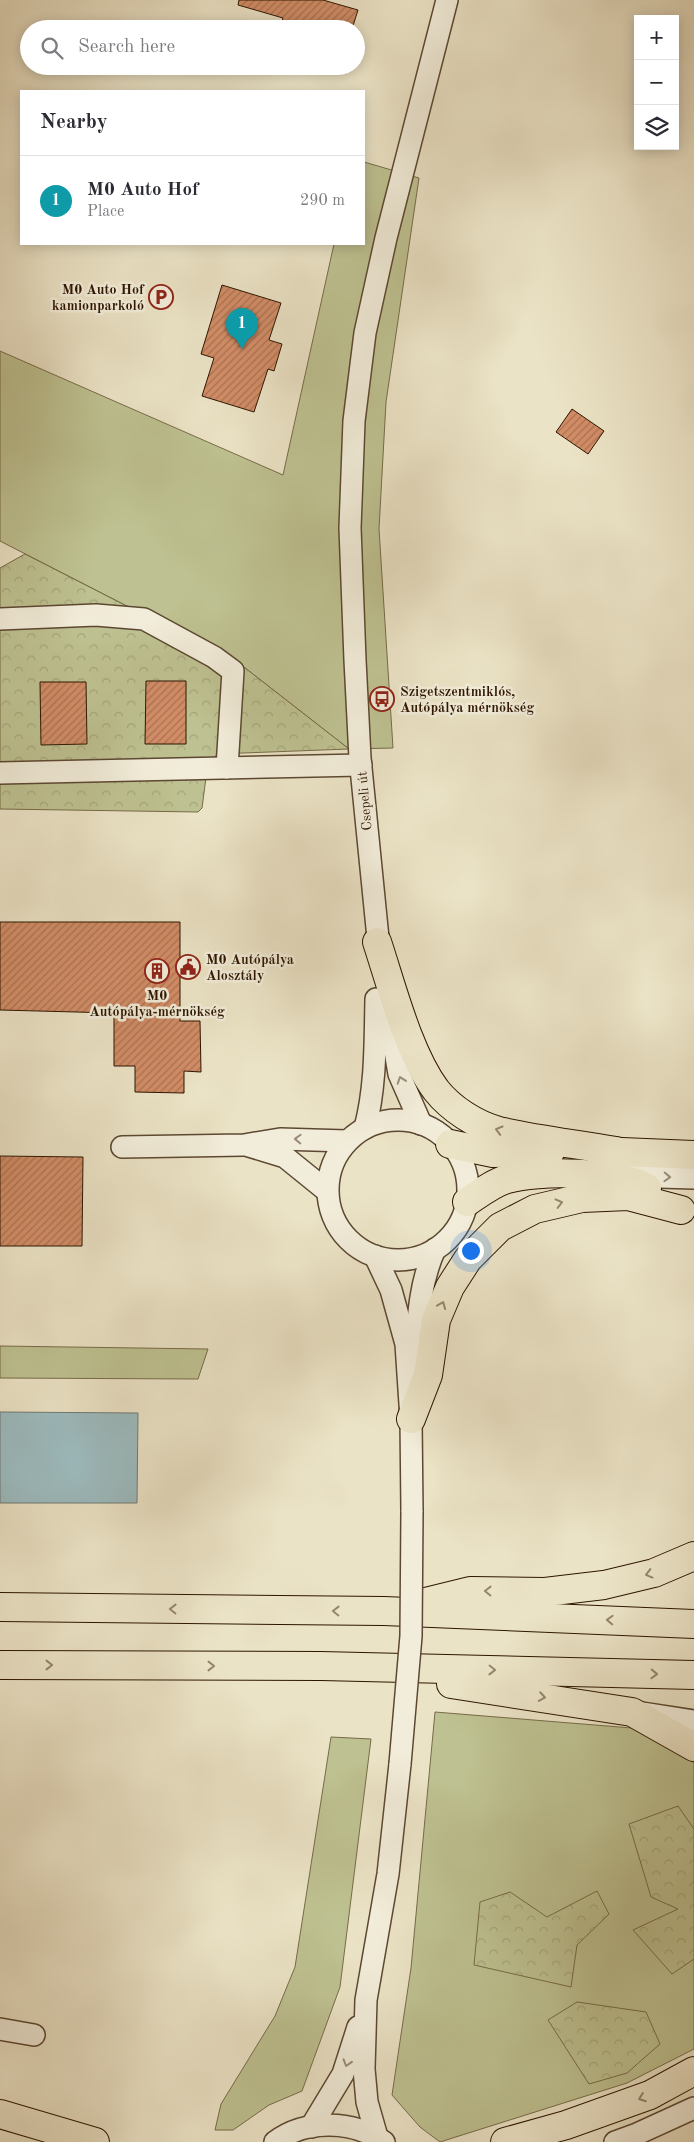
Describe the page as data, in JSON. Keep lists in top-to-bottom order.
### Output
{
  "streets": {
    "street": ["Csepeli út"]
  },
  "places": {
    "parking": ["M0 Auto Hof kamionparkoló"],
    "bus stop": ["Szigetszentmiklós, Autópálya mérnökség"],
    "public building": ["M0 Autópálya Alosztály"],
    "building": ["M0 Autópálya-mérnökség"]
  },
  "page": {
    "map_buttons": ["+", "−"],
    "search": "Search here",
    "heading": "Nearby",
    "list": [
      {
        "mark": "1",
        "name": "M0 Auto Hof",
        "note": "Place",
        "value": "290 m"
      }
    ],
    "pins": "1"
  }
}
